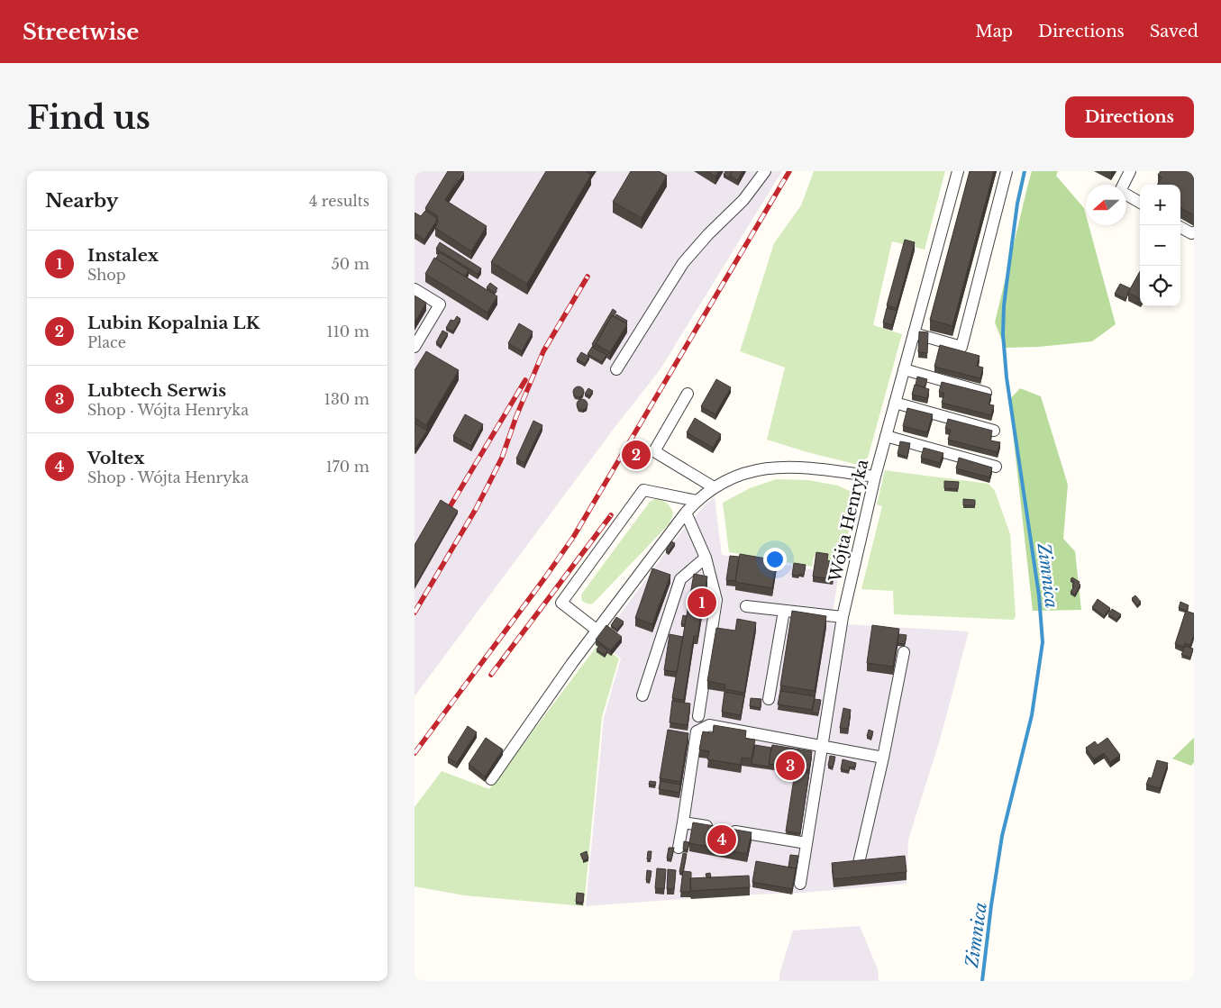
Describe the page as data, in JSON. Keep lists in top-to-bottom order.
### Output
{
  "streets": {
    "street": ["Wójta Henryka"]
  },
  "water": ["Zimnica"],
  "north": "left",
  "page": {
    "header": "Streetwise",
    "nav": ["Map", "Directions", "Saved"],
    "buttons": "Directions",
    "title": "Find us",
    "heading": ["Nearby", "4 results"],
    "map_buttons": ["+", "−"],
    "list": [
      {
        "mark": "1",
        "name": "Instalex",
        "note": "Shop",
        "value": "50 m"
      },
      {
        "mark": "2",
        "name": "Lubin Kopalnia LK",
        "note": "Place",
        "value": "110 m"
      },
      {
        "mark": "3",
        "name": "Lubtech Serwis",
        "note": "Shop · Wójta Henryka",
        "value": "130 m"
      },
      {
        "mark": "4",
        "name": "Voltex",
        "note": "Shop · Wójta Henryka",
        "value": "170 m"
      }
    ],
    "pins": [
      "2",
      "1",
      "3",
      "4"
    ]
  }
}
